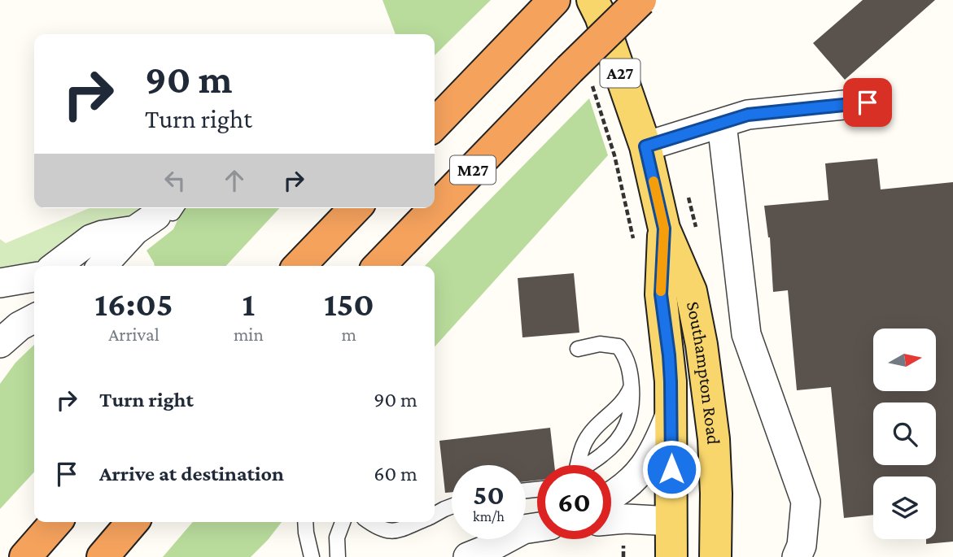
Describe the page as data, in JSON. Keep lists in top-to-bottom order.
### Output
{
  "streets": {
    "highway": ["M27"],
    "main road": ["A27", "Southampton Road"]
  },
  "north": "right",
  "page": {
    "turn": ["90 m", "Turn right"],
    "eta": [
      "16:05",
      "Arrival",
      "1",
      "min",
      "150",
      "m"
    ],
    "list": [
      {
        "name": "Turn right",
        "value": "90 m"
      },
      {
        "name": "Arrive at destination",
        "value": "60 m"
      }
    ],
    "speed": "50 km/h",
    "limit": "60"
  }
}
